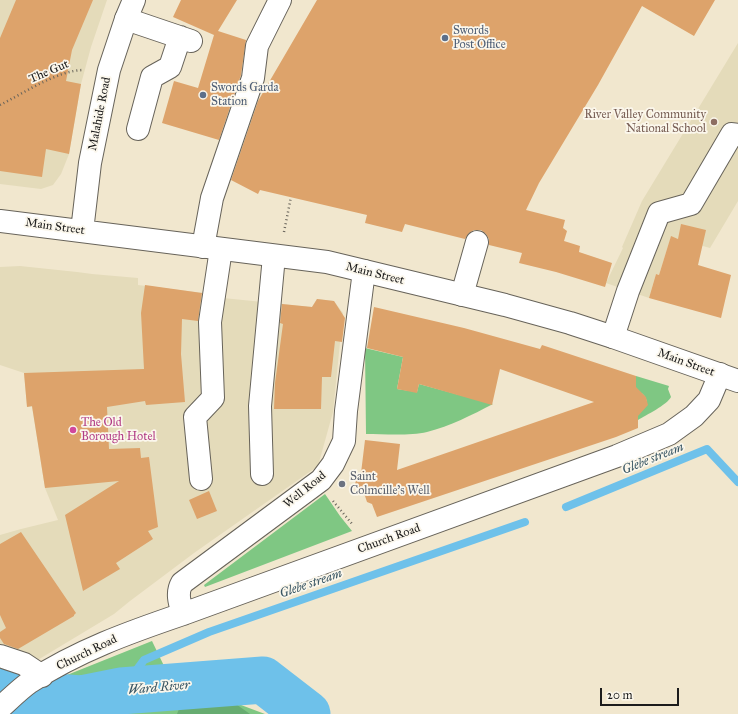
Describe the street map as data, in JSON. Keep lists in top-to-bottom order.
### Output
{
  "streets": {
    "street": [
      "Malahide Road",
      "Main Street",
      "Well Road",
      "Church Road"
    ],
    "path": ["The Gut"]
  },
  "crossings": [
    ["The Gut", "Malahide Road"],
    ["Malahide Road", "Main Street"],
    ["Main Street", "Well Road"],
    ["Main Street", "Church Road"],
    ["Well Road", "Church Road"]
  ],
  "water": ["Glebe stream", "Ward River"],
  "places": [
    "Swords Post Office",
    "Swords Garda Station",
    "River Valley Community National School",
    "The Old Borough Hotel",
    "Saint Colmcille's Well"
  ],
  "scale_bar": "20 m"
}
